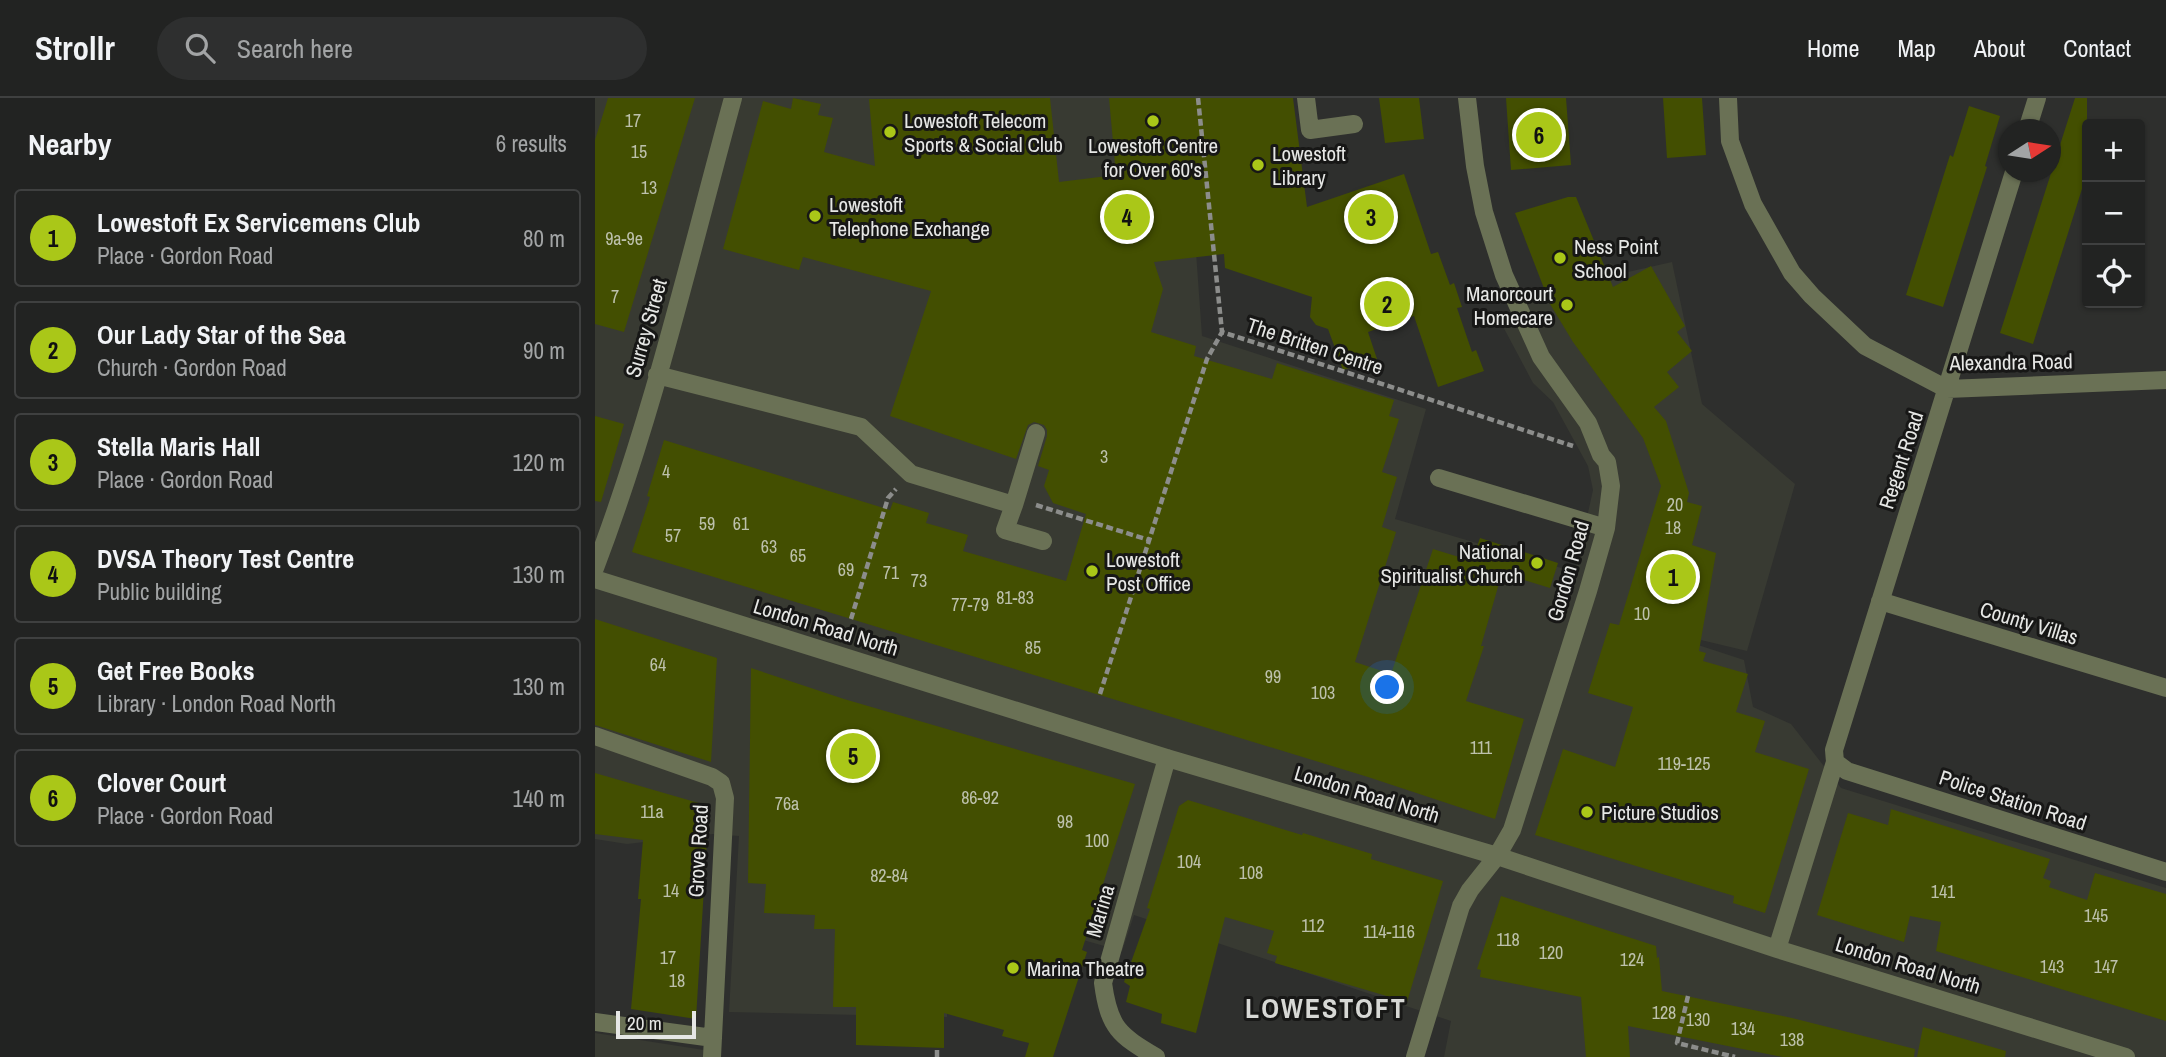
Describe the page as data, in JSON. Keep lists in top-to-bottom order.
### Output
{
  "streets": {
    "street": [
      "Surrey Street",
      "Alexandra Road",
      "Regent Road",
      "Gordon Road",
      "County Villas",
      "London Road North",
      "Police Station Road",
      "Grove Road",
      "Marina"
    ],
    "path": ["The Britten Centre"]
  },
  "crossings": [
    ["The Britten Centre", "Gordon Road"],
    ["Alexandra Road", "Regent Road"],
    ["Regent Road", "County Villas"],
    ["Regent Road", "London Road North"],
    ["Regent Road", "Police Station Road"],
    ["Gordon Road", "London Road North"],
    ["London Road North", "Marina"]
  ],
  "districts": ["LOWESTOFT"],
  "places": [
    "Lowestoft Centre for Over 60's",
    "Lowestoft Telecom Sports & Social Club",
    "Lowestoft Library",
    "Lowestoft Telephone Exchange",
    "Ness Point School",
    "Manorcourt Homecare",
    "National Spiritualist Church",
    "Lowestoft Post Office",
    "Picture Studios",
    "Marina Theatre"
  ],
  "house_numbers": [
    "17",
    "15",
    "13",
    "9a-9e",
    "7",
    "3",
    "4",
    "20",
    "59",
    "61",
    "18",
    "57",
    "63",
    "65",
    "69",
    "71",
    "73",
    "81-83",
    "77-79",
    "10",
    "85",
    "64",
    "99",
    "103",
    "111",
    "119-125",
    "86-92",
    "76a",
    "11a",
    "98",
    "100",
    "104",
    "108",
    "82-84",
    "14",
    "141",
    "145",
    "112",
    "114-116",
    "118",
    "120",
    "17",
    "124",
    "143",
    "147",
    "18",
    "128",
    "130",
    "134",
    "138"
  ],
  "scale_bar": "20 m",
  "north": "right",
  "page": {
    "header": "Strollr",
    "search": "Search here",
    "nav": [
      "Home",
      "Map",
      "About",
      "Contact"
    ],
    "heading": ["Nearby", "6 results"],
    "pins": [
      "6",
      "3",
      "4",
      "2",
      "1",
      "5"
    ],
    "map_buttons": ["+", "−"],
    "list": [
      {
        "mark": "1",
        "name": "Lowestoft Ex Servicemens Club",
        "note": "Place · Gordon Road",
        "value": "80 m"
      },
      {
        "mark": "2",
        "name": "Our Lady Star of the Sea",
        "note": "Church · Gordon Road",
        "value": "90 m"
      },
      {
        "mark": "3",
        "name": "Stella Maris Hall",
        "note": "Place · Gordon Road",
        "value": "120 m"
      },
      {
        "mark": "4",
        "name": "DVSA Theory Test Centre",
        "note": "Public building",
        "value": "130 m"
      },
      {
        "mark": "5",
        "name": "Get Free Books",
        "note": "Library · London Road North",
        "value": "130 m"
      },
      {
        "mark": "6",
        "name": "Clover Court",
        "note": "Place · Gordon Road",
        "value": "140 m"
      }
    ],
    "scale": "20 m"
  }
}
